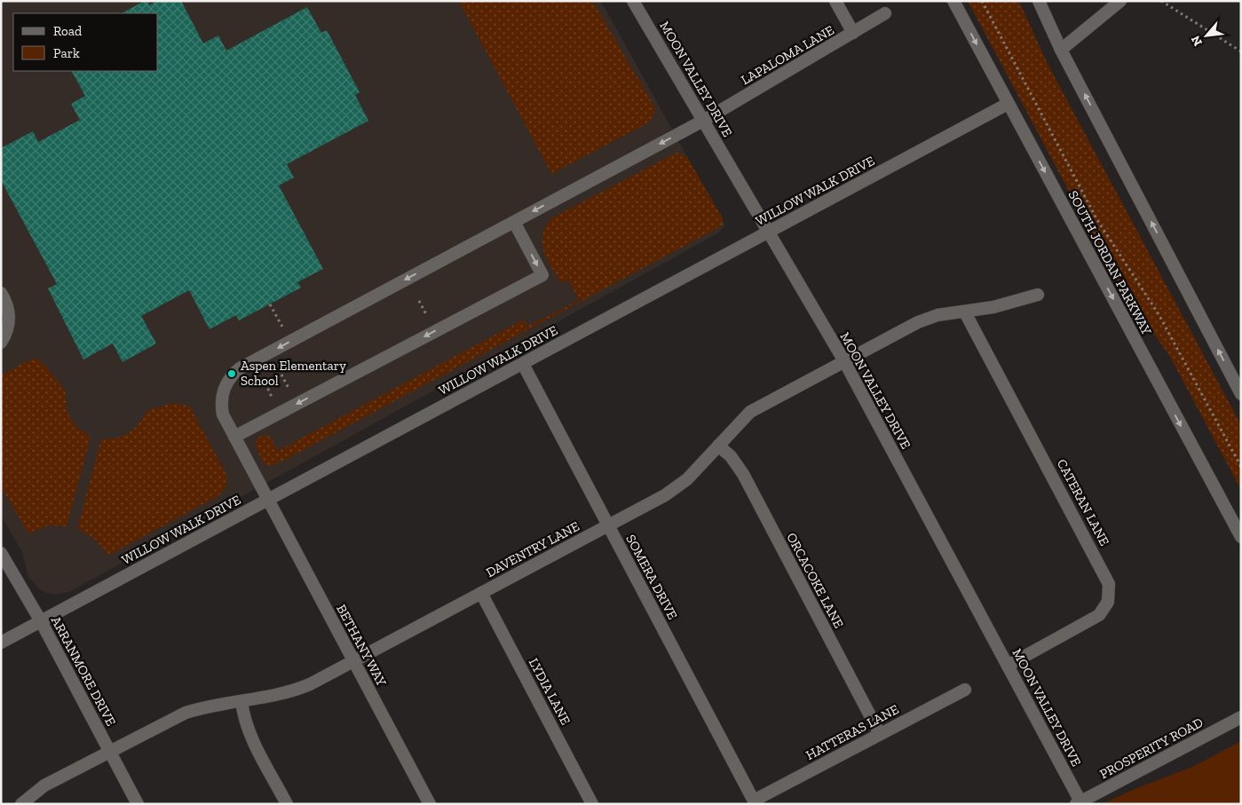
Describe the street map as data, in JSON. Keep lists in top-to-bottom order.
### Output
{
  "streets": {
    "street": [
      "LAPALOMA LANE",
      "MOON VALLEY DRIVE",
      "WILLOW WALK DRIVE",
      "SOUTH JORDAN PARKWAY",
      "CATERAN LANE",
      "DAVENTRY LANE",
      "SOMERA DRIVE",
      "ORCACOKE LANE",
      "BETHANY WAY",
      "ARRANMORE DRIVE",
      "LYDIA LANE",
      "HATTERAS LANE",
      "PROSPERITY ROAD"
    ]
  },
  "crossings": [
    ["LAPALOMA LANE", "MOON VALLEY DRIVE"],
    ["LAPALOMA LANE", "BETHANY WAY"],
    ["MOON VALLEY DRIVE", "WILLOW WALK DRIVE"],
    ["MOON VALLEY DRIVE", "CATERAN LANE"],
    ["MOON VALLEY DRIVE", "DAVENTRY LANE"],
    ["MOON VALLEY DRIVE", "PROSPERITY ROAD"],
    ["WILLOW WALK DRIVE", "SOUTH JORDAN PARKWAY"],
    ["WILLOW WALK DRIVE", "SOMERA DRIVE"],
    ["WILLOW WALK DRIVE", "BETHANY WAY"],
    ["WILLOW WALK DRIVE", "ARRANMORE DRIVE"],
    ["CATERAN LANE", "DAVENTRY LANE"],
    ["DAVENTRY LANE", "SOMERA DRIVE"],
    ["DAVENTRY LANE", "ORCACOKE LANE"],
    ["DAVENTRY LANE", "BETHANY WAY"],
    ["DAVENTRY LANE", "ARRANMORE DRIVE"],
    ["DAVENTRY LANE", "LYDIA LANE"],
    ["SOMERA DRIVE", "HATTERAS LANE"],
    ["ORCACOKE LANE", "HATTERAS LANE"]
  ],
  "one_way": ["LAPALOMA LANE", "BETHANY WAY"],
  "places": ["Aspen Elementary School"],
  "legend": ["Road", "Park"],
  "north": "bottom left"
}
